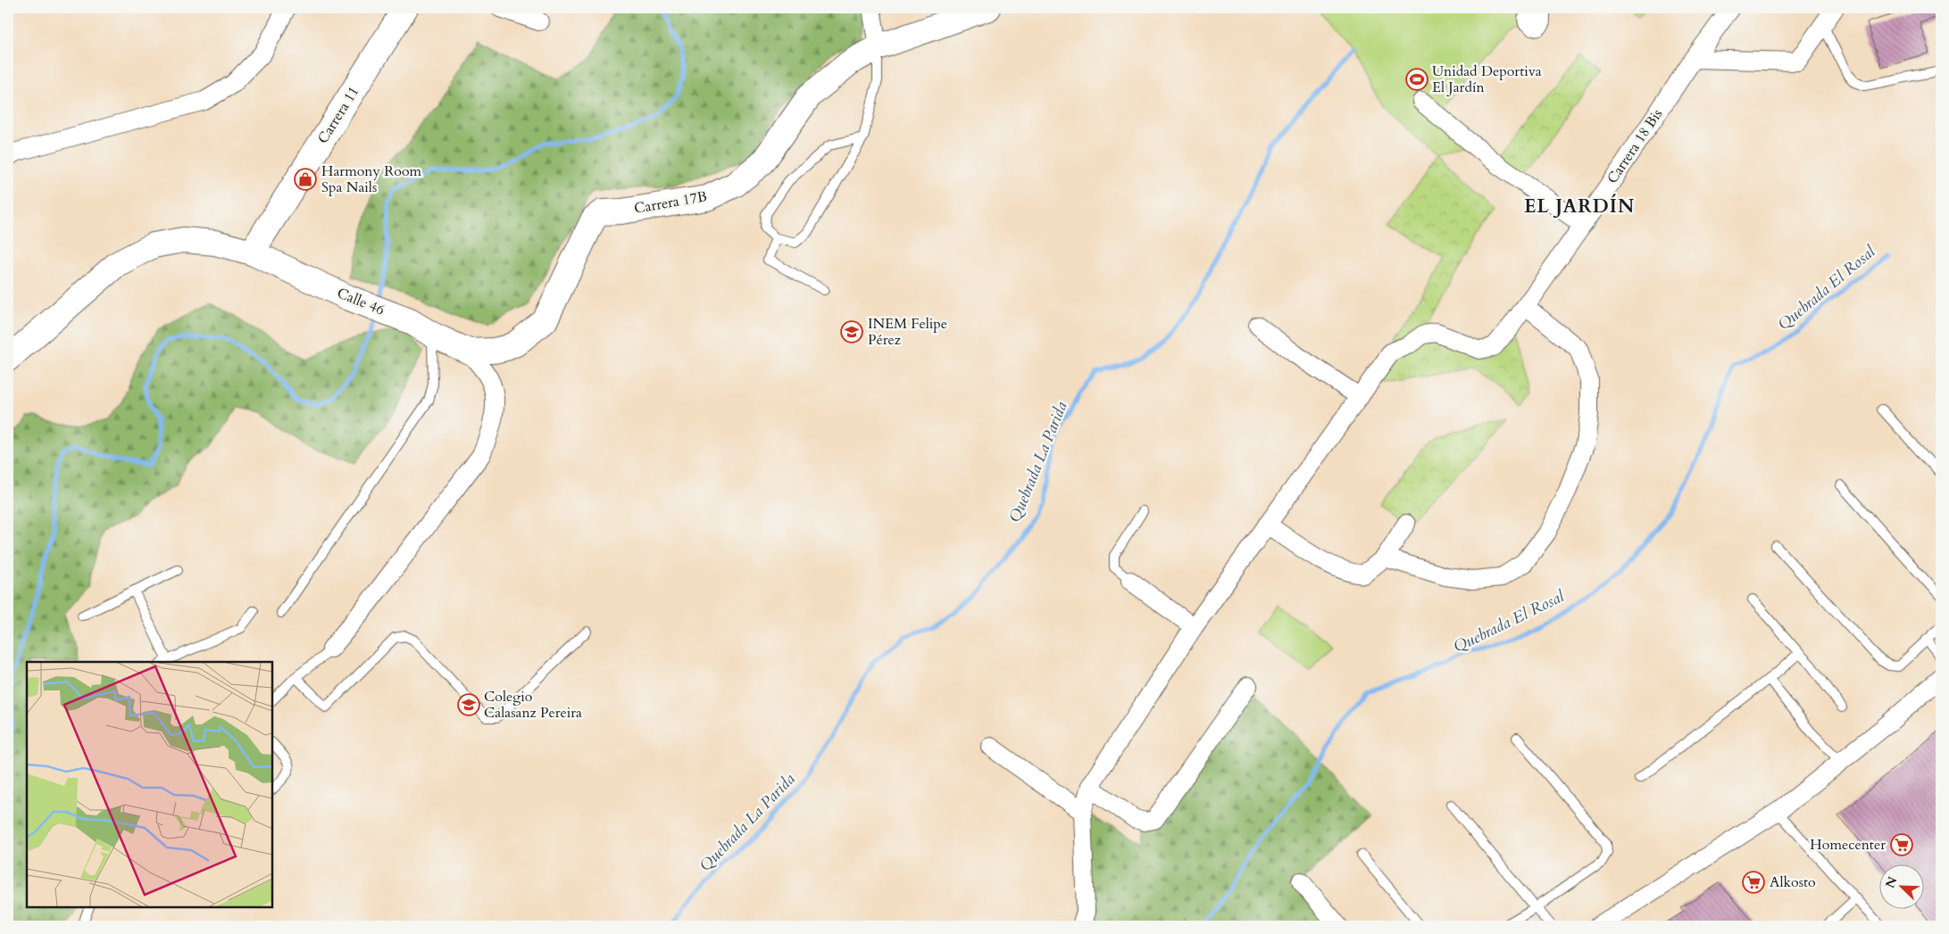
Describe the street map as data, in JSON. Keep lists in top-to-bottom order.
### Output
{
  "streets": {
    "street": [
      "Carrera 11",
      "Carrera 18 Bis",
      "Carrera 17B",
      "Calle 46"
    ]
  },
  "crossings": [
    ["Carrera 11", "Calle 46"],
    ["Carrera 17B", "Calle 46"]
  ],
  "districts": ["EL JARDÍN"],
  "water": ["Quebrada El Rosal", "Quebrada La Parida"],
  "places": {
    "sports": ["Unidad Deportiva El Jardín"],
    "shop": ["Harmony Room Spa Nails"],
    "school or university": ["INEM Felipe Pérez", "Colegio Calasanz Pereira"],
    "supermarket": ["Homecenter", "Alkosto"]
  },
  "north": "top left"
}
